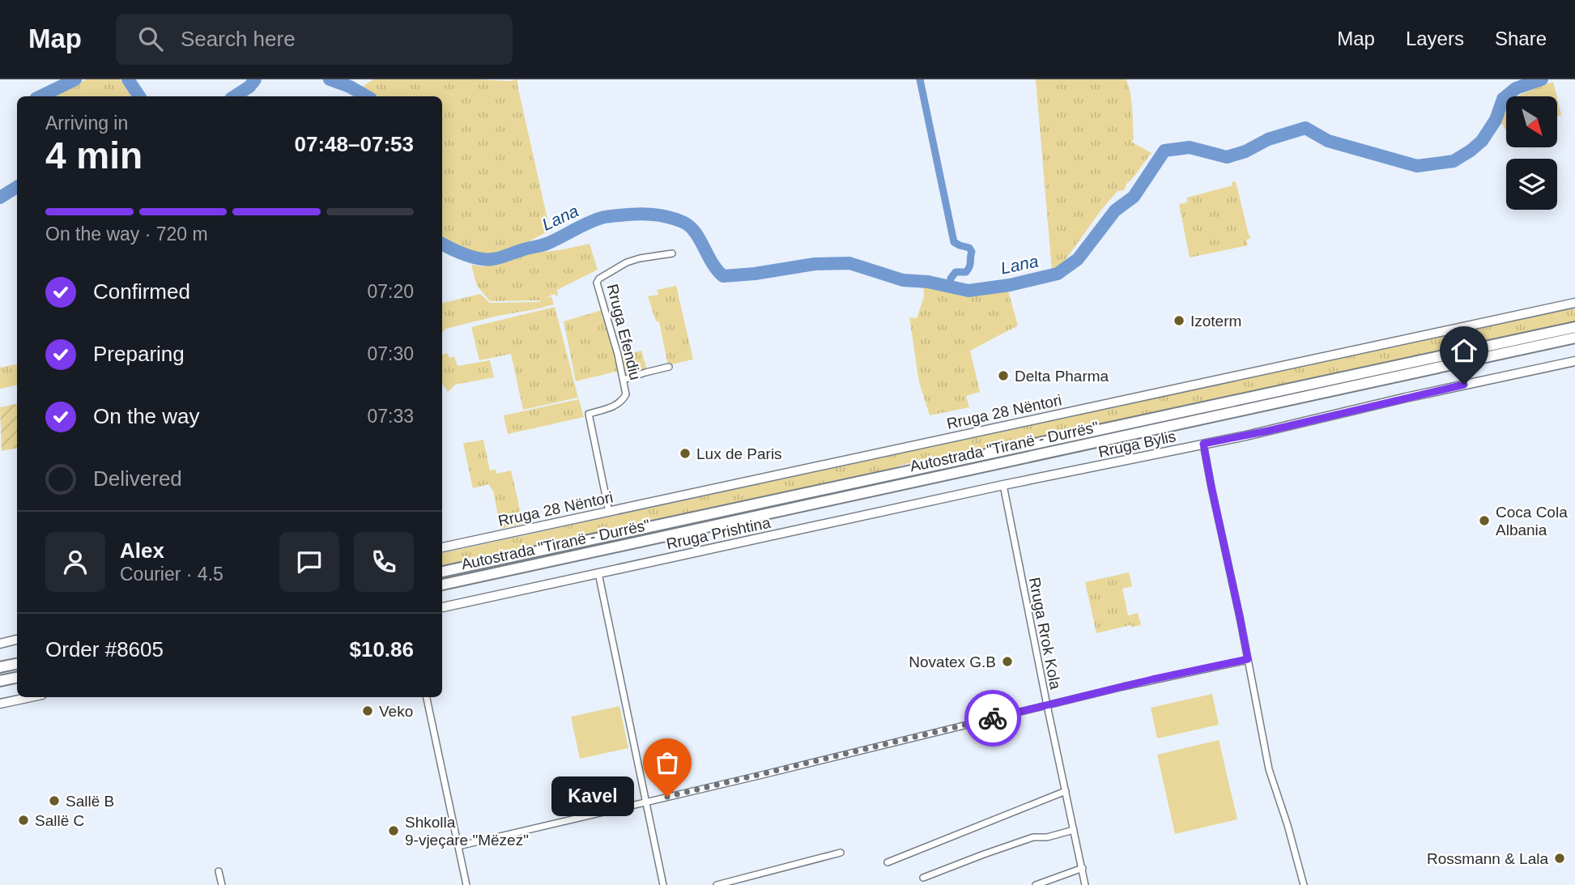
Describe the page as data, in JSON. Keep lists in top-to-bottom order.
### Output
{
  "streets": {
    "highway": ["Autostrada \"Tiranë - Durrës\""],
    "main road": ["Rruga 28 Nëntori", "Rruga Bylis", "Rruga Prishtina"],
    "street": ["Rruga Efendiu", "Rruga Rrok Kola"]
  },
  "crossings": [
    ["Rruga Efendiu", "Rruga 28 Nëntori"],
    ["Rruga Bylis", "Rruga Prishtina"],
    ["Rruga Bylis", "Rruga Rrok Kola"],
    ["Rruga Prishtina", "Rruga Rrok Kola"]
  ],
  "water": ["Lana"],
  "places": [
    "Izoterm",
    "Delta Pharma",
    "Lux de Paris",
    "Coca Cola Albania",
    "Novatex G.B",
    "Veko",
    "Kavel",
    "Sallë B",
    "Sallë C",
    "Shkolla 9-vjeçare \"Mëzez\"",
    "Rossmann & Lala"
  ],
  "north": "bottom right",
  "page": {
    "header": "Map",
    "search": "Search here",
    "nav": ["Map", "Layers", "Share"],
    "heading": ["4 min", "Arriving in", "07:48–07:53"],
    "panel": [
      "Alex",
      "Courier · 4.5",
      "Order #8605",
      "$10.86"
    ],
    "bar": "On the way · 720 m",
    "list": [
      ["Confirmed", "07:20"],
      ["Preparing", "07:30"],
      ["On the way", "07:33"],
      "Delivered"
    ],
    "bubble": "Kavel"
  }
}
